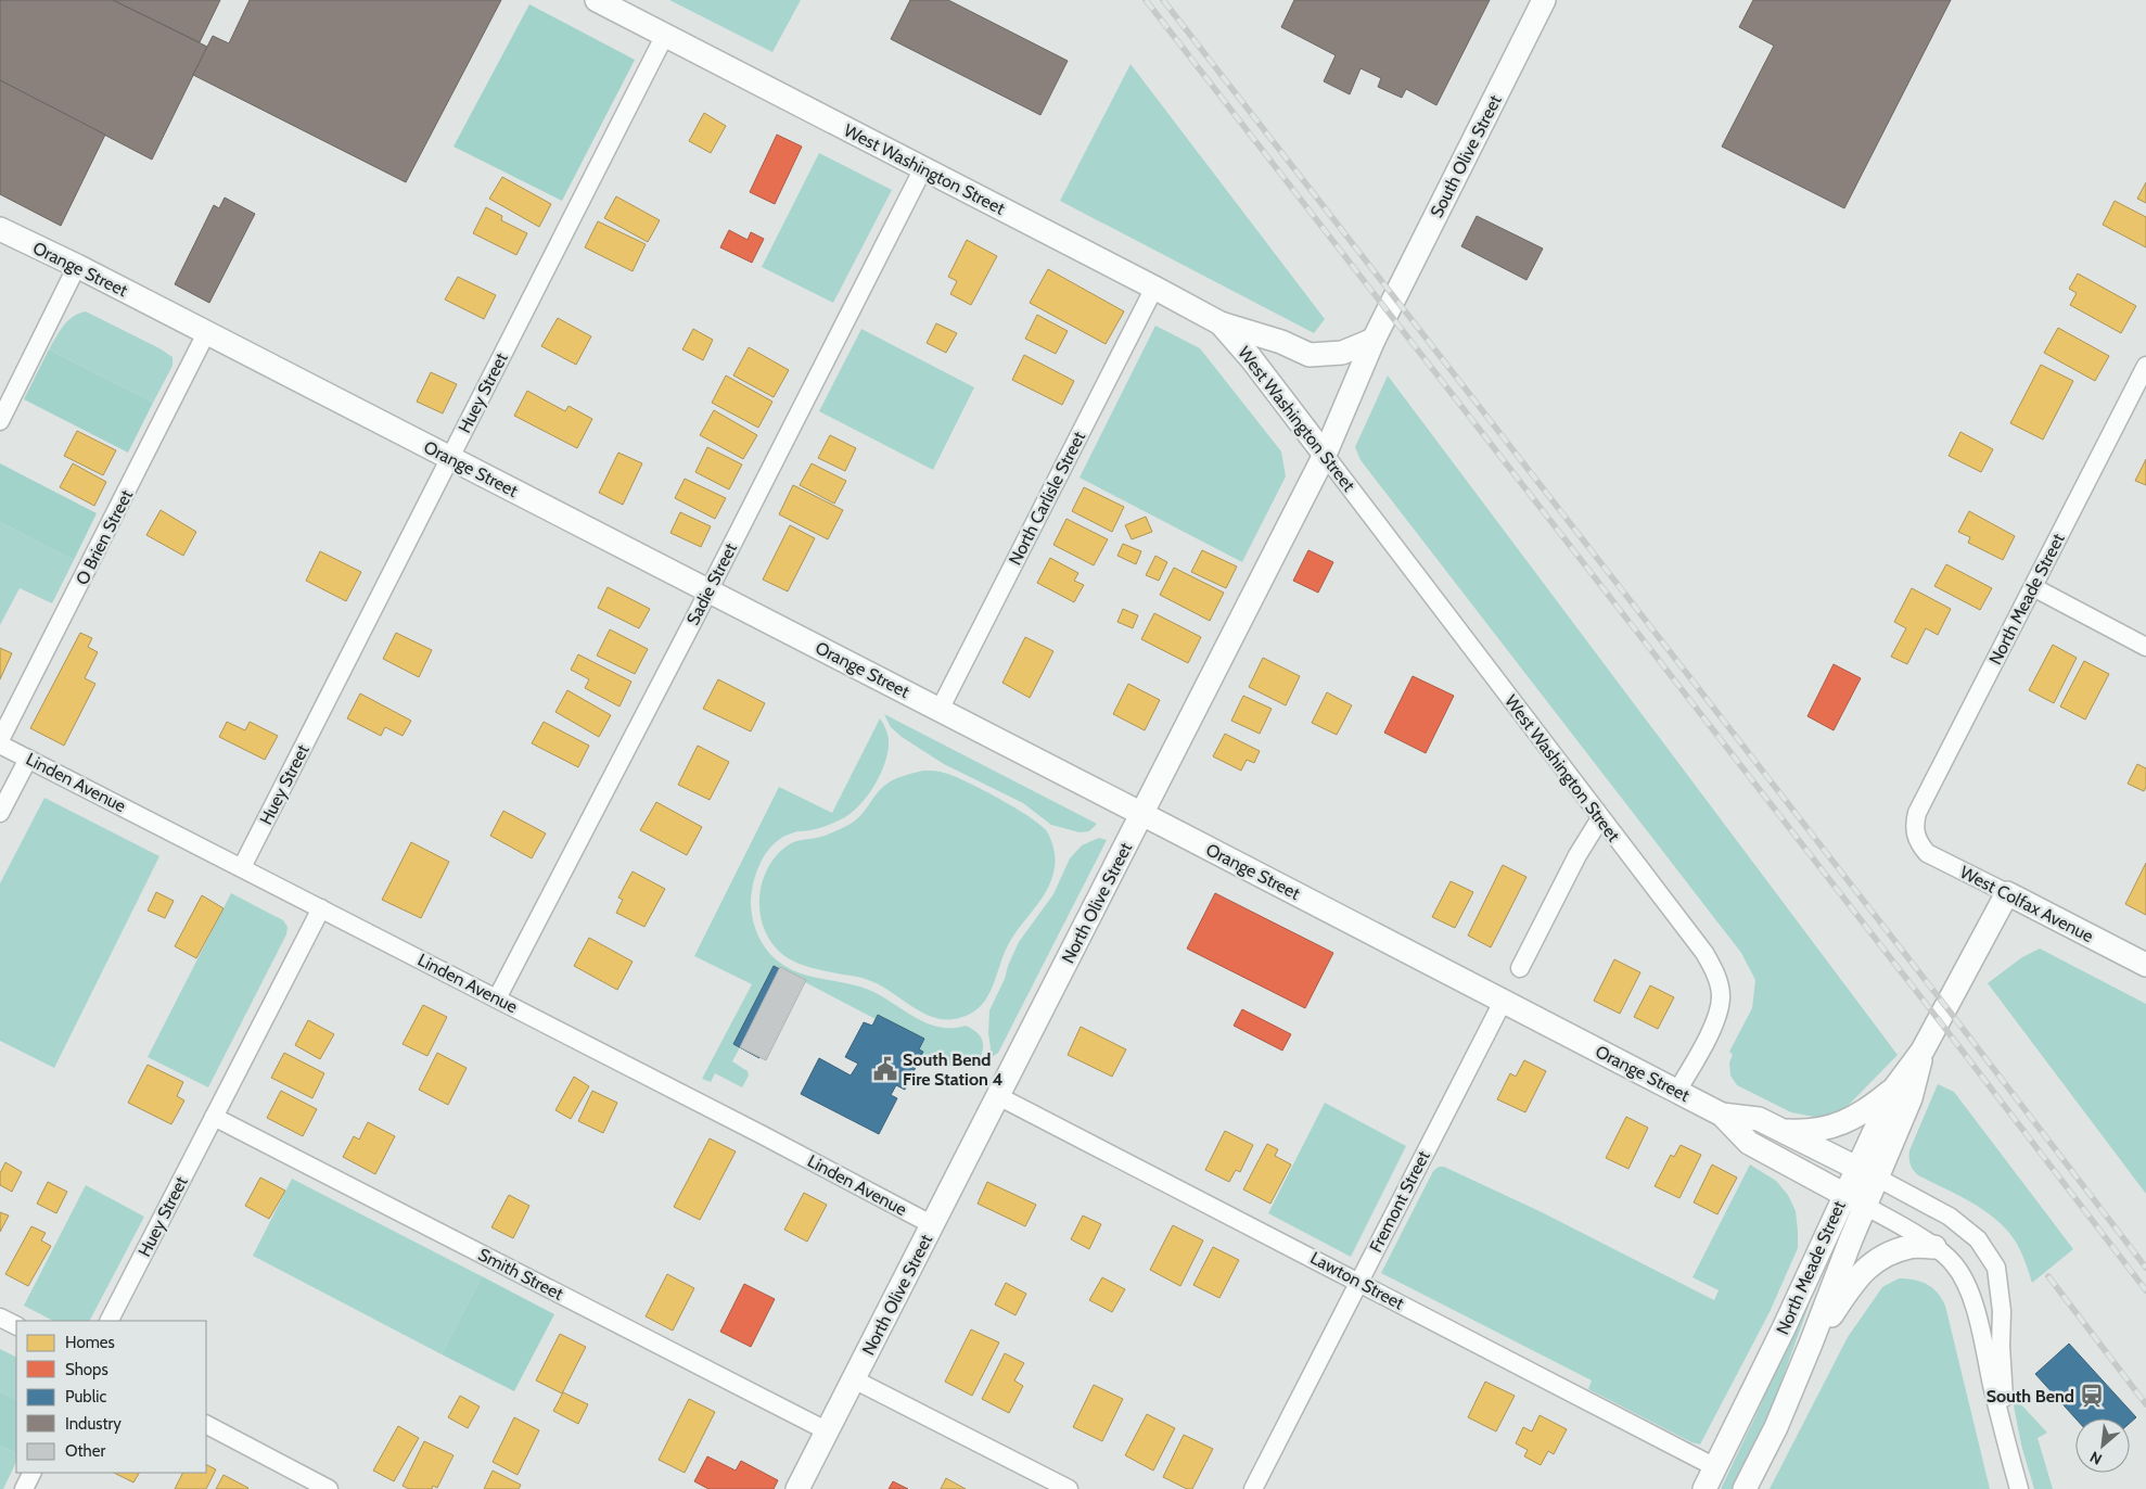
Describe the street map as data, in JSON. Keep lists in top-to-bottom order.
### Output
{
  "streets": {
    "street": [
      "South Olive Street",
      "West Washington Street",
      "Orange Street",
      "Huey Street",
      "North Carlisle Street",
      "O Brien Street",
      "Sadie Street",
      "North Meade Street",
      "Linden Avenue",
      "North Olive Street",
      "West Colfax Avenue",
      "Fremont Street",
      "Smith Street",
      "Lawton Street"
    ]
  },
  "crossings": [
    ["South Olive Street", "North Olive Street"],
    ["West Washington Street", "Orange Street"],
    ["West Washington Street", "Huey Street"],
    ["West Washington Street", "North Carlisle Street"],
    ["West Washington Street", "Sadie Street"],
    ["West Washington Street", "North Olive Street"],
    ["Orange Street", "Huey Street"],
    ["Orange Street", "North Carlisle Street"],
    ["Orange Street", "O Brien Street"],
    ["Orange Street", "Sadie Street"],
    ["Orange Street", "North Meade Street"],
    ["Orange Street", "North Olive Street"],
    ["Orange Street", "Fremont Street"],
    ["Huey Street", "Linden Avenue"],
    ["Huey Street", "Smith Street"],
    ["Sadie Street", "Linden Avenue"],
    ["North Meade Street", "West Colfax Avenue"],
    ["North Meade Street", "Lawton Street"],
    ["Linden Avenue", "North Olive Street"],
    ["North Olive Street", "Smith Street"],
    ["North Olive Street", "Lawton Street"],
    ["Fremont Street", "Lawton Street"]
  ],
  "places": {
    "public building": ["South Bend Fire Station 4"],
    "station": ["South Bend"]
  },
  "legend": [
    "Homes",
    "Shops",
    "Public",
    "Industry",
    "Other"
  ],
  "north": "bottom left"
}
